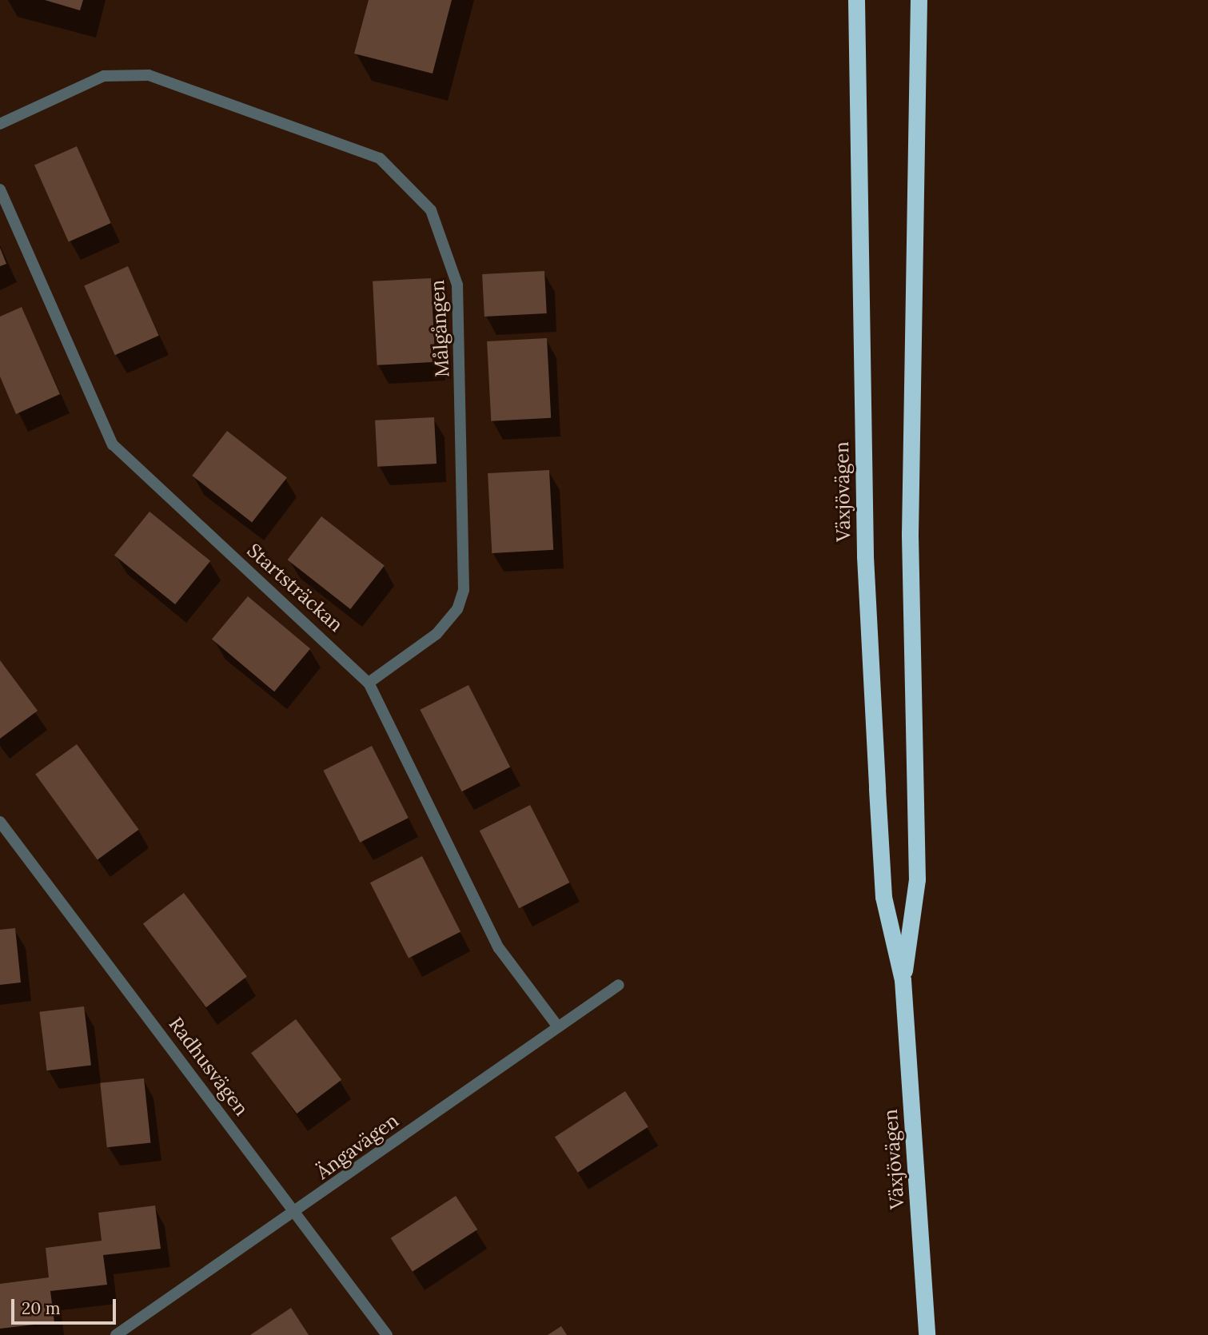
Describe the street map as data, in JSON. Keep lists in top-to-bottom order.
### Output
{
  "streets": {
    "highway": ["Växjövägen"],
    "street": [
      "Målgången",
      "Startsträckan",
      "Radhusvägen",
      "Ängavägen"
    ]
  },
  "crossings": [
    ["Målgången", "Startsträckan"],
    ["Startsträckan", "Ängavägen"],
    ["Radhusvägen", "Ängavägen"]
  ],
  "scale_bar": "20 m"
}
